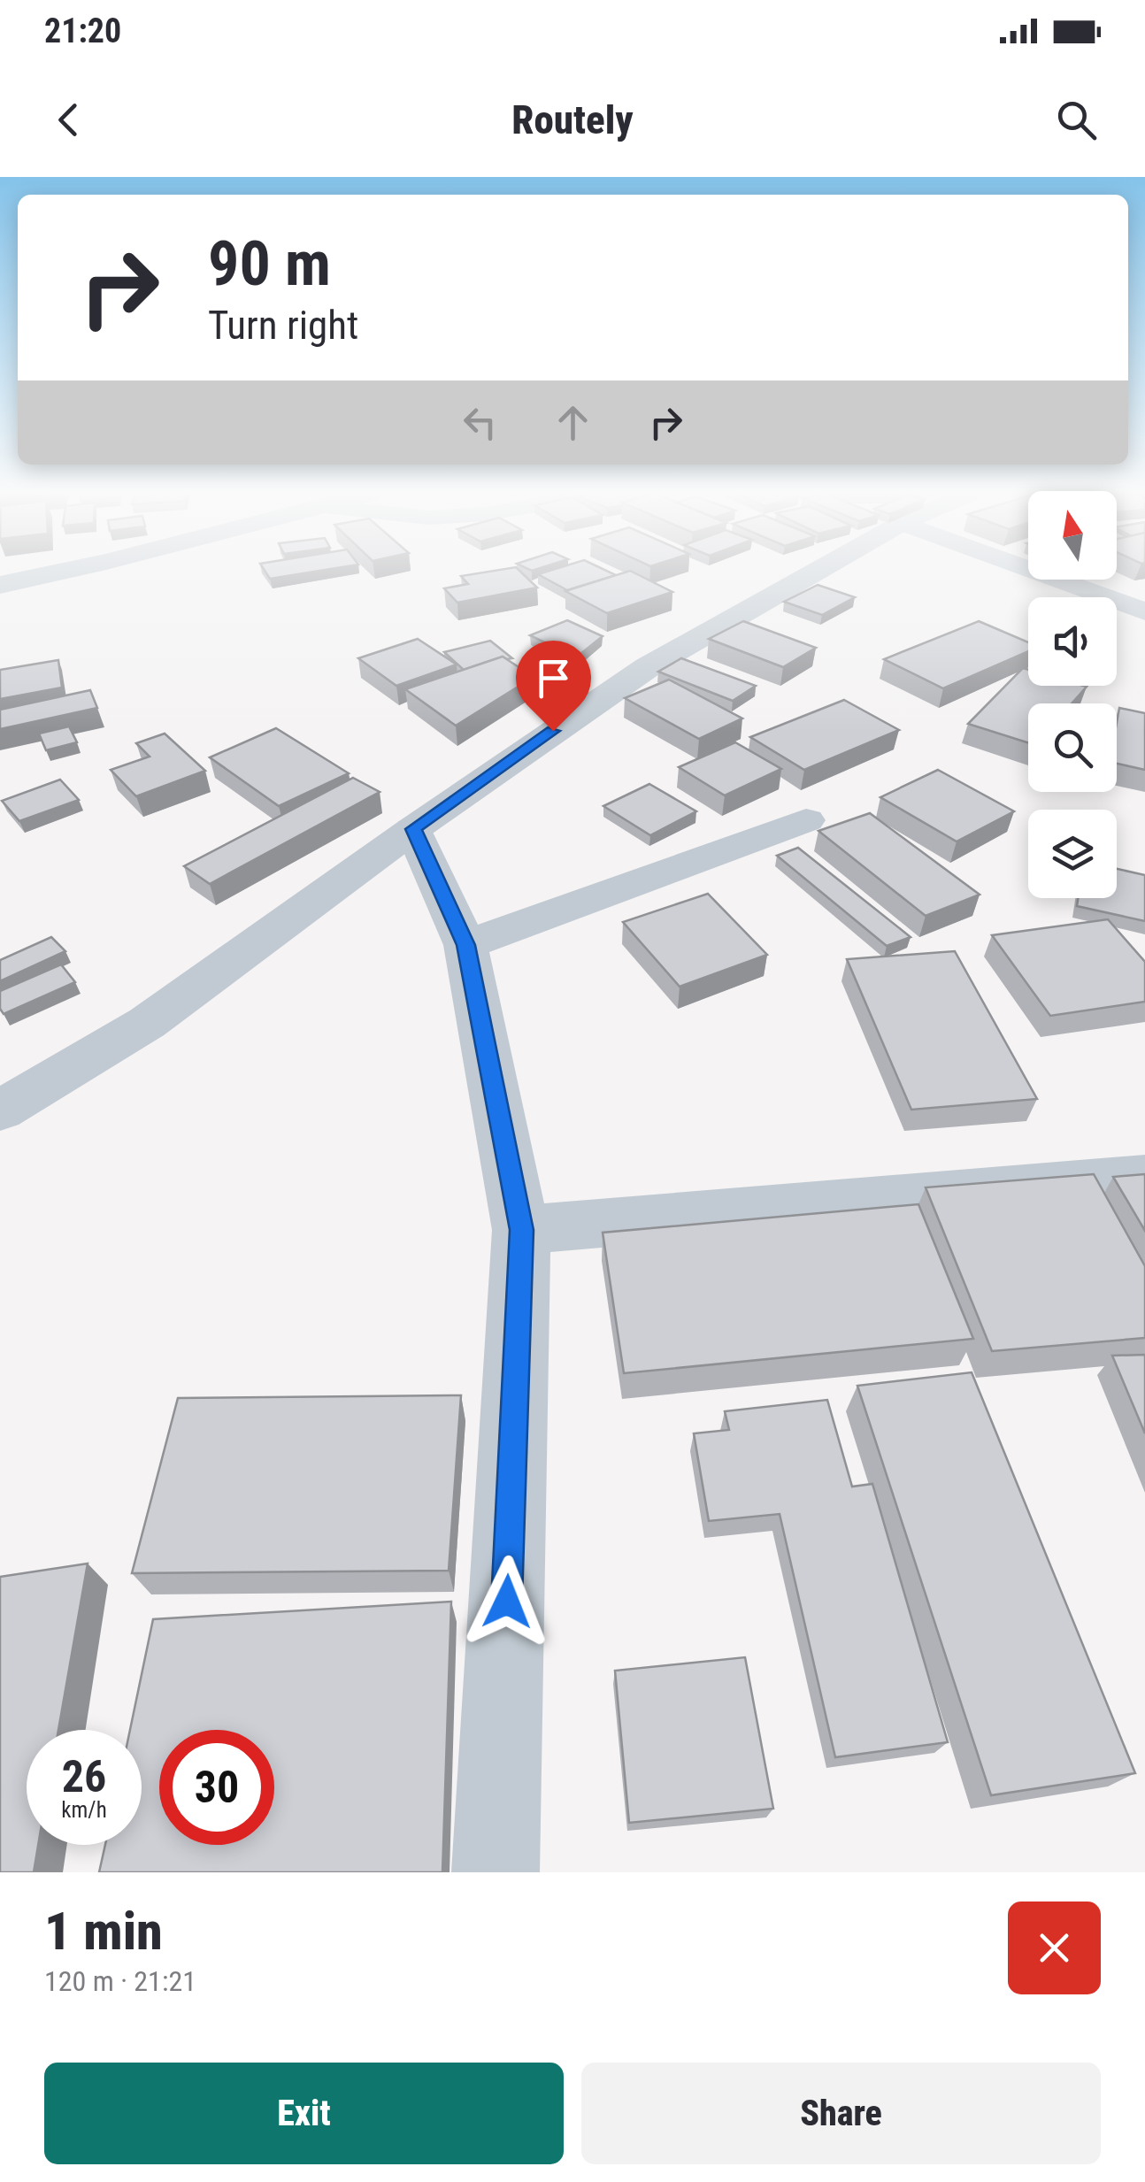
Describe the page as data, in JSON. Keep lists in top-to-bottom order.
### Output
{
  "north": "top",
  "page": {
    "status": "21:20",
    "header": "Routely",
    "turn": ["90 m", "Turn right"],
    "speed": "26 km/h",
    "limit": "30",
    "heading": ["1 min", "120 m · 21:21"],
    "buttons": ["Exit", "Share"]
  }
}
